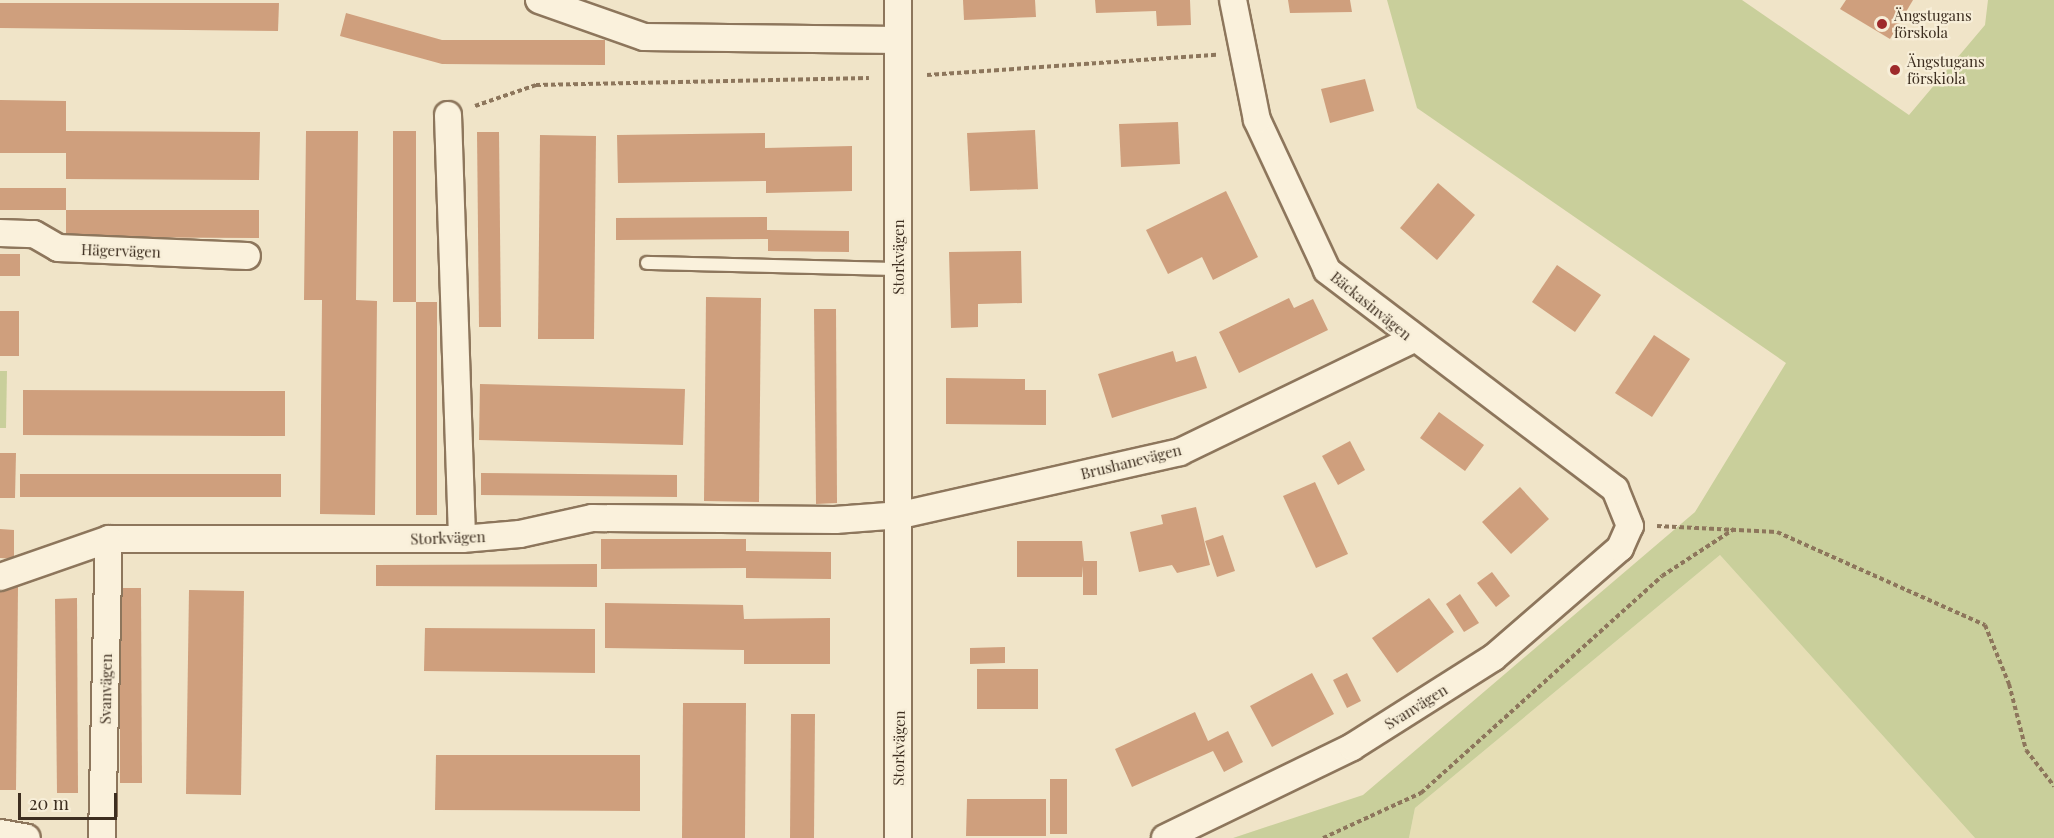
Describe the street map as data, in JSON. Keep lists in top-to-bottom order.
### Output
{
  "streets": {
    "street": [
      "Hägervägen",
      "Storkvägen",
      "Bäckasinvägen",
      "Brushanevägen",
      "Svanvägen"
    ]
  },
  "crossings": [
    ["Storkvägen", "Brushanevägen"],
    ["Storkvägen", "Svanvägen"],
    ["Bäckasinvägen", "Brushanevägen"],
    ["Bäckasinvägen", "Svanvägen"]
  ],
  "places": ["Ängstugans förskola", "Ängstugans förskiola"],
  "scale_bar": "20 m"
}
